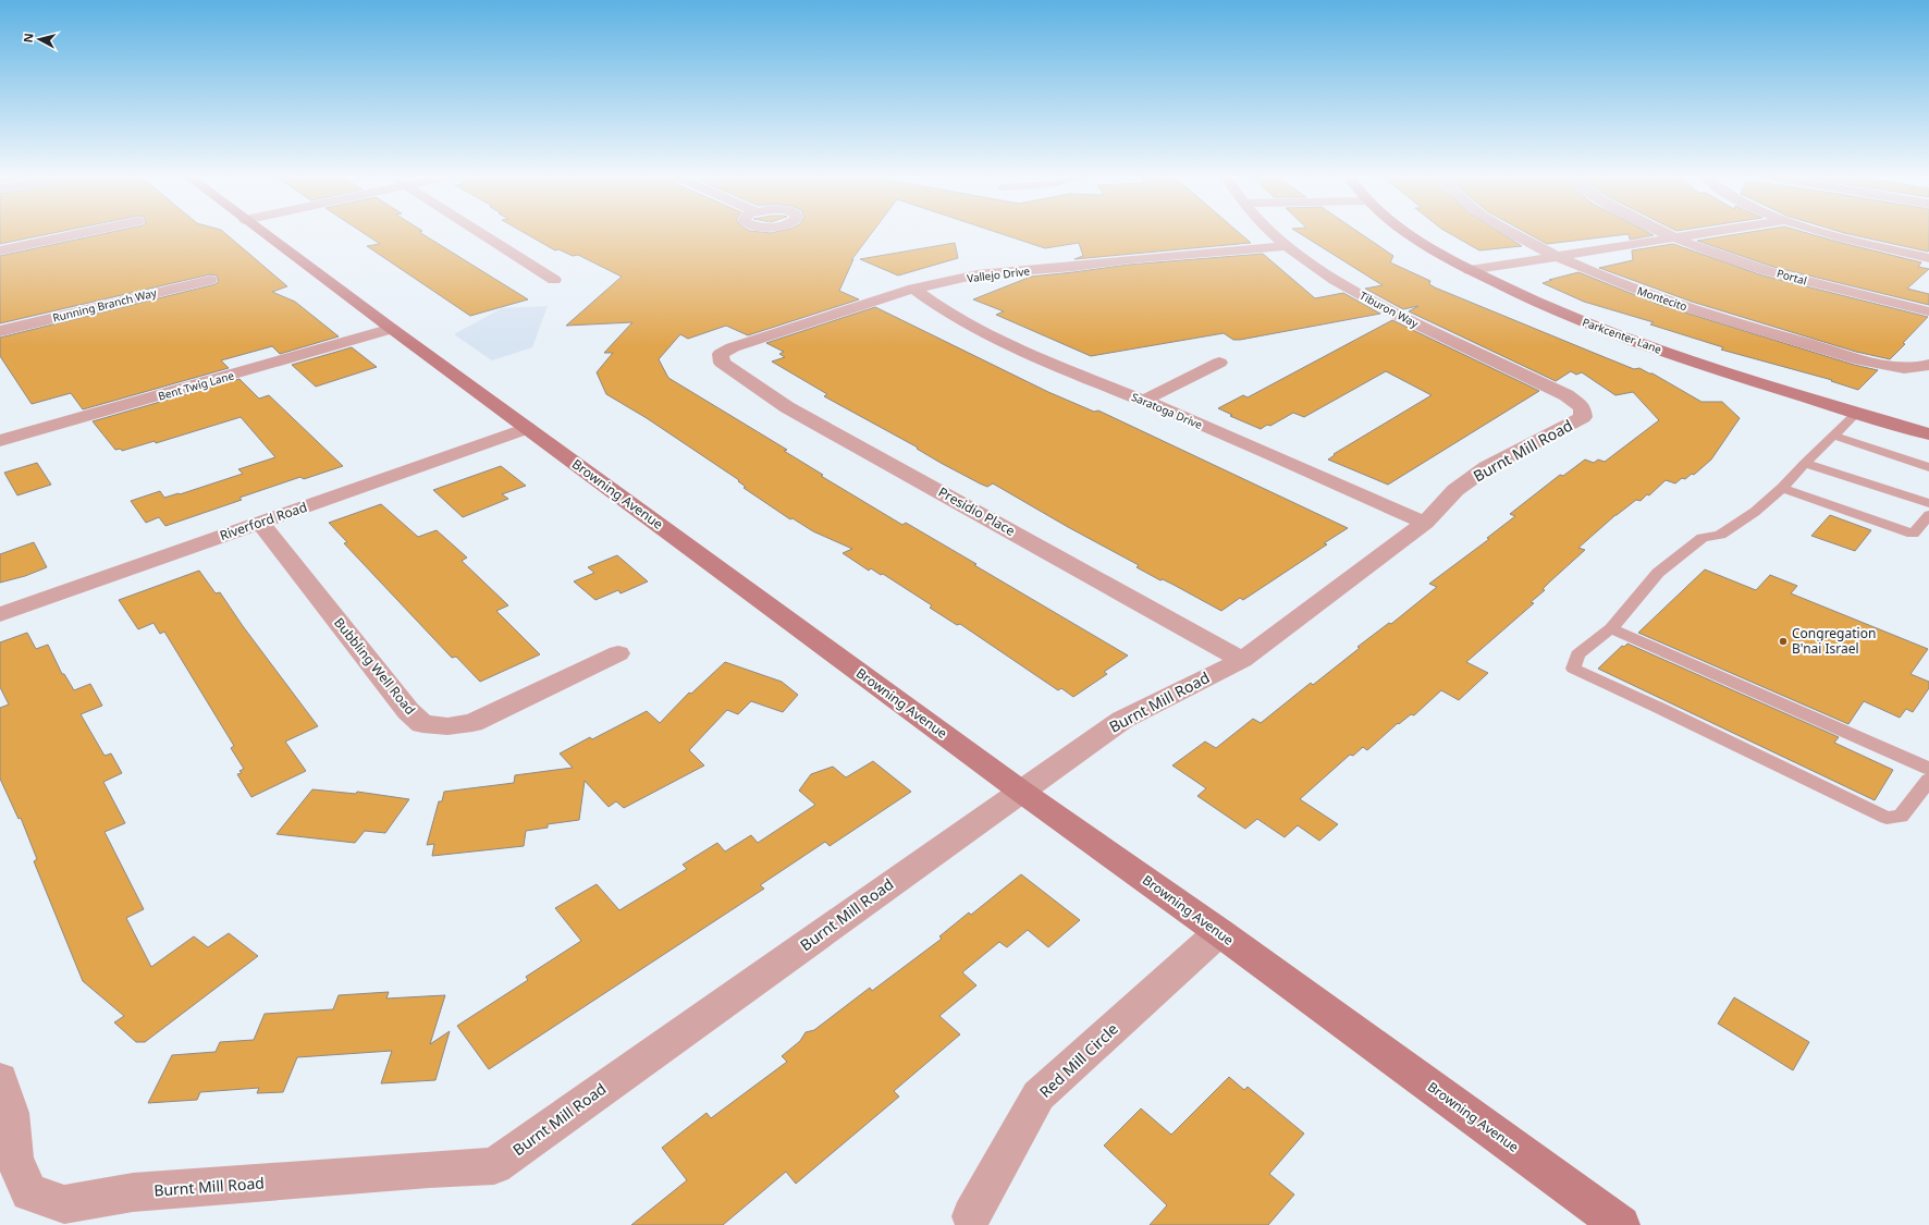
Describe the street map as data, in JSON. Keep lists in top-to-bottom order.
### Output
{
  "streets": {
    "street": [
      "Vallejo Drive",
      "Portal",
      "Montecito",
      "Running Branch Way",
      "Tiburon Way",
      "Parkcenter Lane",
      "Bent Twig Lane",
      "Saratoga Drive",
      "Burnt Mill Road",
      "Browning Avenue",
      "Presidio Place",
      "Riverford Road",
      "Bubbling Well Road",
      "Red Mill Circle"
    ]
  },
  "crossings": [
    ["Vallejo Drive", "Tiburon Way"],
    ["Vallejo Drive", "Saratoga Drive"],
    ["Vallejo Drive", "Presidio Place"],
    ["Tiburon Way", "Burnt Mill Road"],
    ["Bent Twig Lane", "Browning Avenue"],
    ["Saratoga Drive", "Burnt Mill Road"],
    ["Burnt Mill Road", "Browning Avenue"],
    ["Burnt Mill Road", "Presidio Place"],
    ["Browning Avenue", "Riverford Road"],
    ["Browning Avenue", "Red Mill Circle"],
    ["Riverford Road", "Bubbling Well Road"]
  ],
  "places": ["Congregation B'nai Israel"],
  "north": "left"
}
